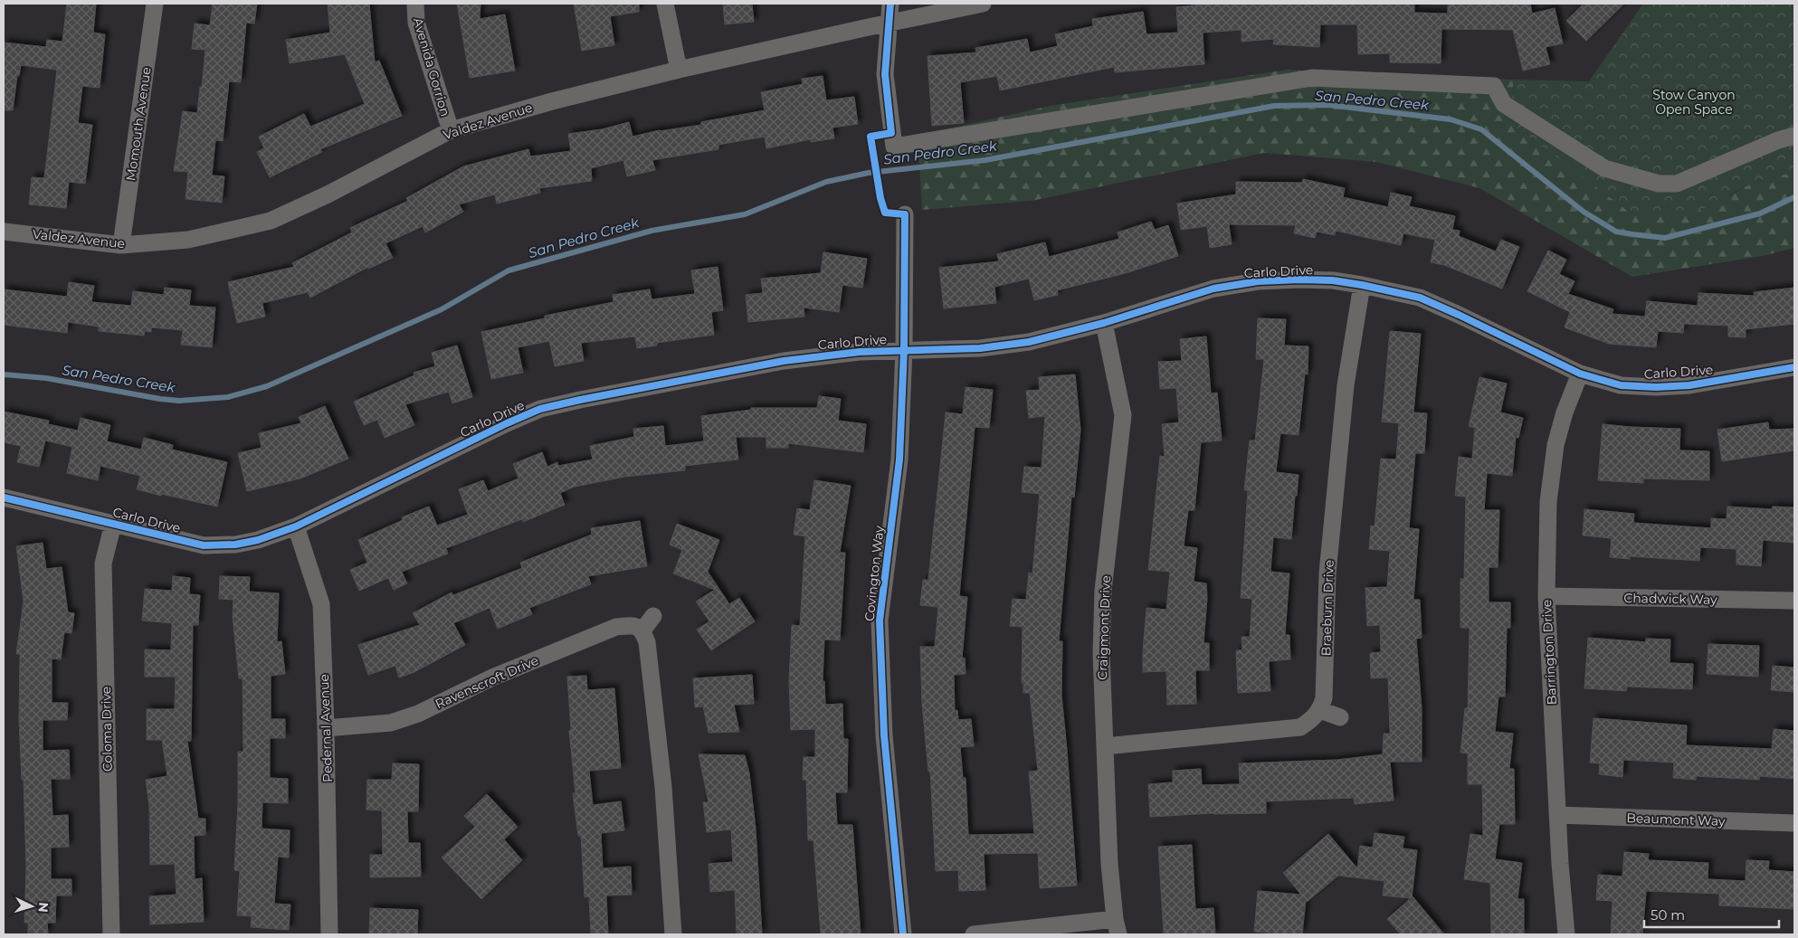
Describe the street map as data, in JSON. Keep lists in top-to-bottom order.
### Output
{
  "streets": {
    "street": [
      "Avenida Gorrion",
      "Valdez Avenue",
      "Momouth Avenue",
      "Carlo Drive",
      "Covington Way",
      "Chadwick Way",
      "Braeburn Drive",
      "Craigmont Drive",
      "Barrington Drive",
      "Ravenscroft Drive",
      "Pedernal Avenue",
      "Coloma Drive",
      "Beaumont Way"
    ]
  },
  "crossings": [
    ["Avenida Gorrion", "Valdez Avenue"],
    ["Valdez Avenue", "Momouth Avenue"],
    ["Carlo Drive", "Covington Way"],
    ["Carlo Drive", "Braeburn Drive"],
    ["Carlo Drive", "Craigmont Drive"],
    ["Carlo Drive", "Barrington Drive"],
    ["Carlo Drive", "Pedernal Avenue"],
    ["Carlo Drive", "Coloma Drive"],
    ["Chadwick Way", "Barrington Drive"],
    ["Barrington Drive", "Beaumont Way"],
    ["Ravenscroft Drive", "Pedernal Avenue"]
  ],
  "water": ["San Pedro Creek"],
  "parks": ["Stow Canyon Open Space"],
  "scale_bar": "50 m",
  "north": "right"
}
